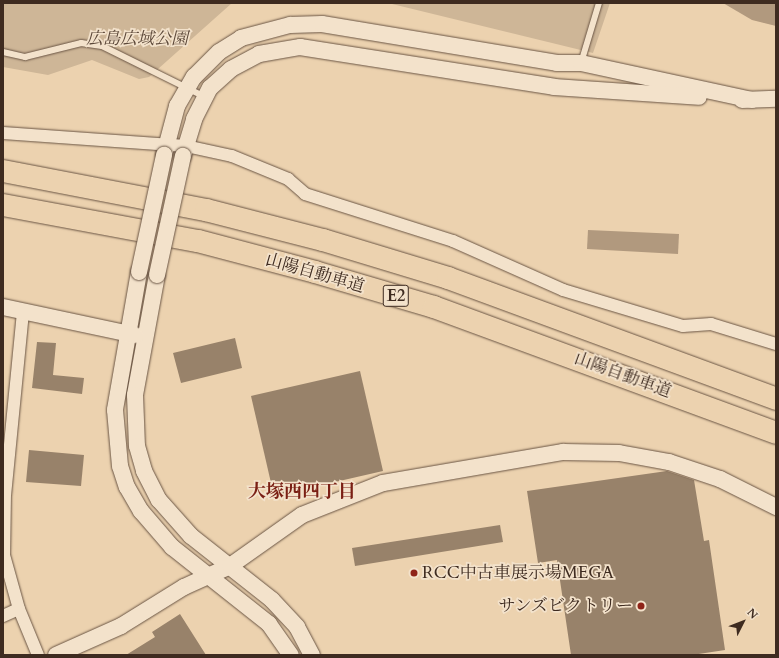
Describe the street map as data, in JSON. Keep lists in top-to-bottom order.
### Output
{
  "streets": {
    "highway": ["山陽自動車道", "E2"]
  },
  "districts": ["大塚西四丁目"],
  "parks": ["広島広域公園"],
  "places": ["RCC中古車展示場MEGA", "サンズビクトリー"],
  "north": "top right"
}
